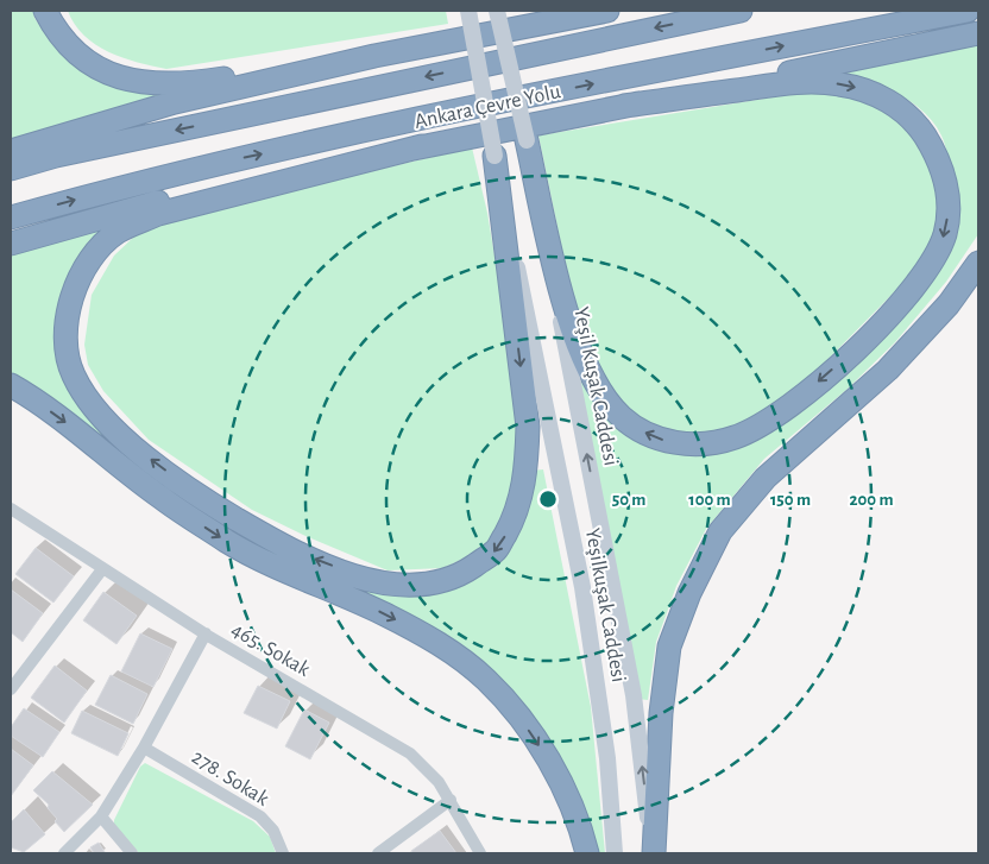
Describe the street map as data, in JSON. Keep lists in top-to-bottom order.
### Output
{
  "streets": {
    "highway": ["Ankara Çevre Yolu"],
    "main road": ["Yeşil Kuşak Caddesi", "Yeşilkuşak Caddesi"],
    "street": ["465. Sokak", "278. Sokak"]
  },
  "one_way": ["Yeşil Kuşak Caddesi"],
  "rings": [
    "50 m",
    "100 m",
    "150 m",
    "200 m"
  ]
}
